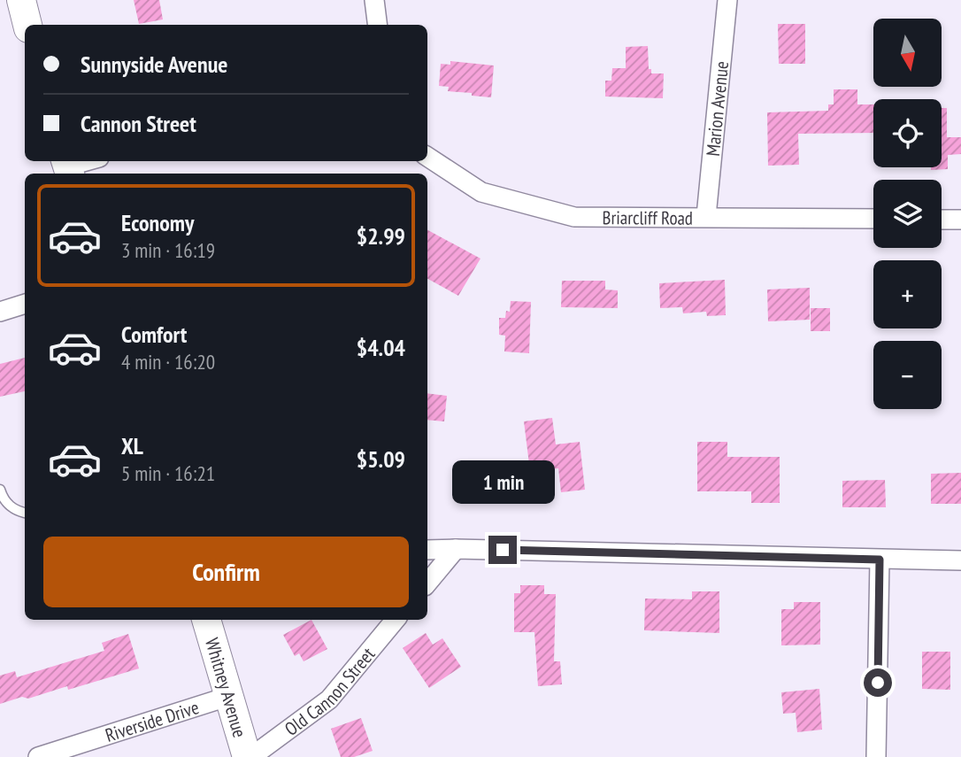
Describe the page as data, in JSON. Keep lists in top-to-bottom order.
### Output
{
  "streets": {
    "main road": ["Whitney Avenue"],
    "street": [
      "Marion Avenue",
      "Briarcliff Road",
      "Old Cannon Street",
      "Riverside Drive"
    ]
  },
  "crossings": [
    ["Marion Avenue", "Briarcliff Road"],
    ["Whitney Avenue", "Old Cannon Street"],
    ["Whitney Avenue", "Riverside Drive"]
  ],
  "north": "bottom",
  "page": {
    "map_buttons": ["+", "−"],
    "banner": ["Sunnyside Avenue", "Cannon Street"],
    "list": [
      {
        "name": "Economy",
        "note": "3 min · 16:19",
        "value": "$2.99"
      },
      {
        "name": "Comfort",
        "note": "4 min · 16:20",
        "value": "$4.04"
      },
      {
        "name": "XL",
        "note": "5 min · 16:21",
        "value": "$5.09"
      }
    ],
    "bubble": "1 min",
    "buttons": "Confirm"
  }
}
